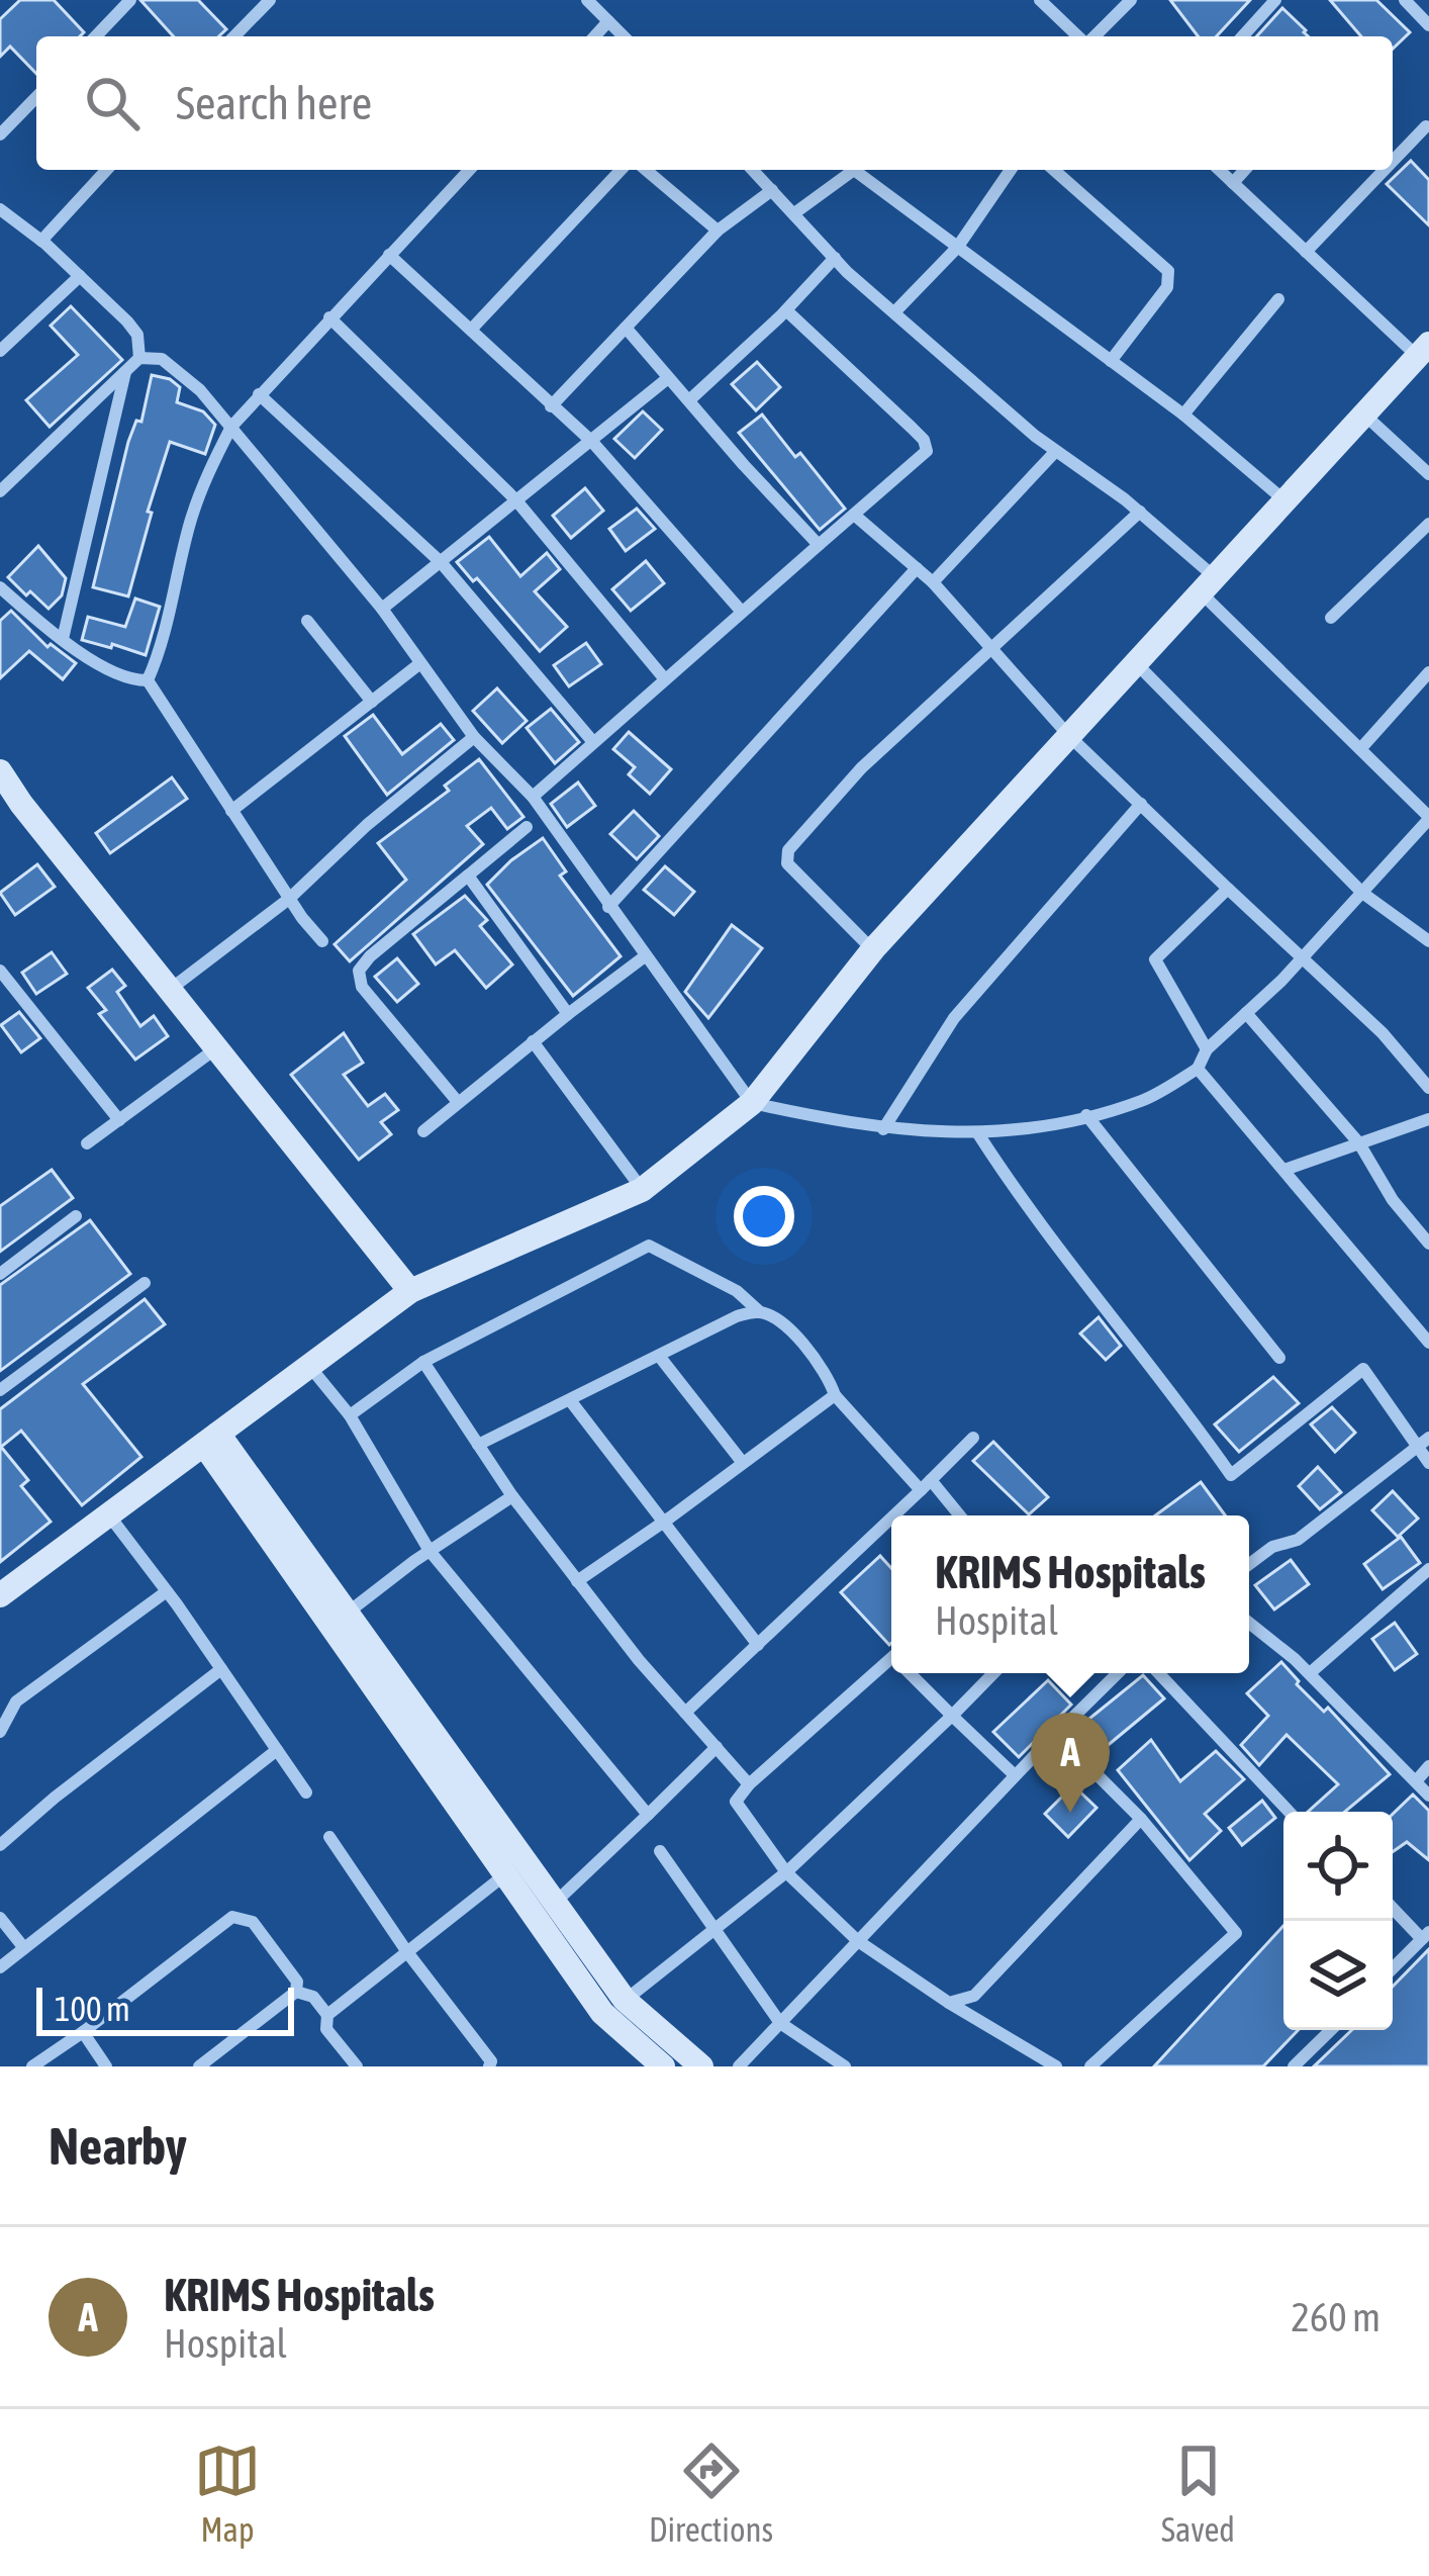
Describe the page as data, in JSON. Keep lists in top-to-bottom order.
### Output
{
  "scale_bar": "100 m",
  "page": {
    "search": "Search here",
    "popup": ["KRIMS Hospitals", "Hospital"],
    "pins": "A",
    "scale": "100 m",
    "heading": "Nearby",
    "list": [
      {
        "mark": "A",
        "name": "KRIMS Hospitals",
        "note": "Hospital",
        "value": "260 m"
      }
    ],
    "nav": ["Map", "Directions", "Saved"]
  }
}
